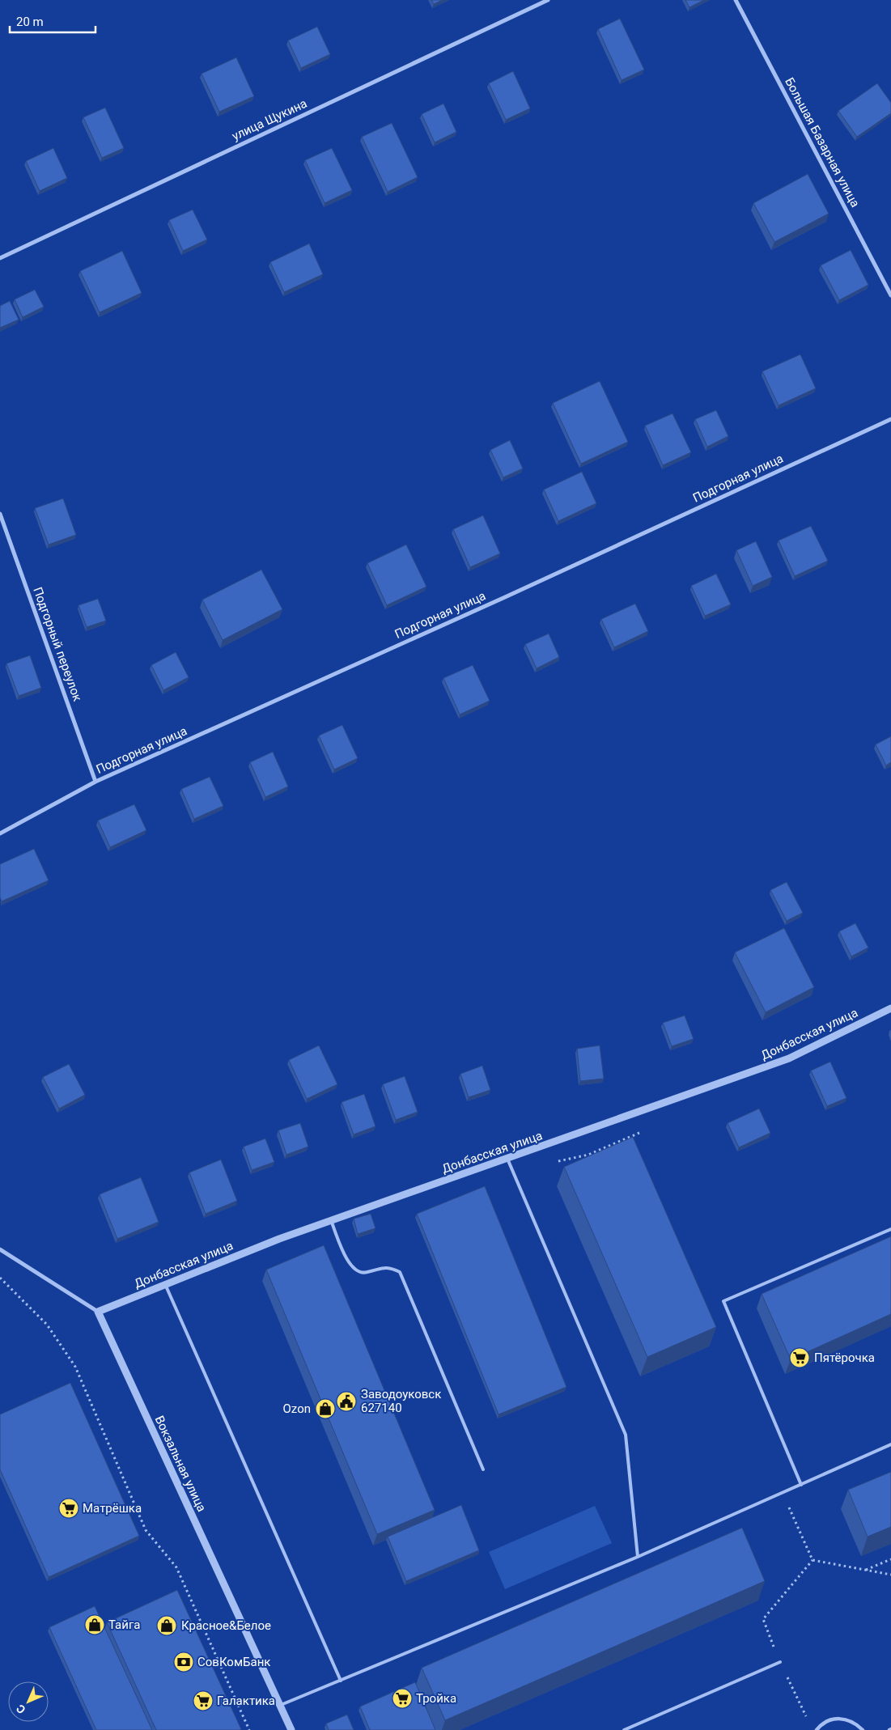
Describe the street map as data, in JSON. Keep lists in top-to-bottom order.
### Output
{
  "streets": {
    "street": [
      "улица Щукина",
      "Большая Базарная улица",
      "Подгорная улица",
      "Подгорный переулок",
      "Донбасская улица",
      "Вокзальная улица"
    ]
  },
  "crossings": [
    ["Подгорная улица", "Подгорный переулок"],
    ["Донбасская улица", "Вокзальная улица"]
  ],
  "places": {
    "supermarket": [
      "Пятёрочка",
      "Матрёшка",
      "Тройка",
      "Галактика"
    ],
    "public building": ["Заводоуковск 627140"],
    "shop": ["Ozon", "Тайга", "Красное&Белое"],
    "bank": ["СовКомБанк"]
  },
  "scale_bar": "20 m",
  "north": "bottom left"
}
